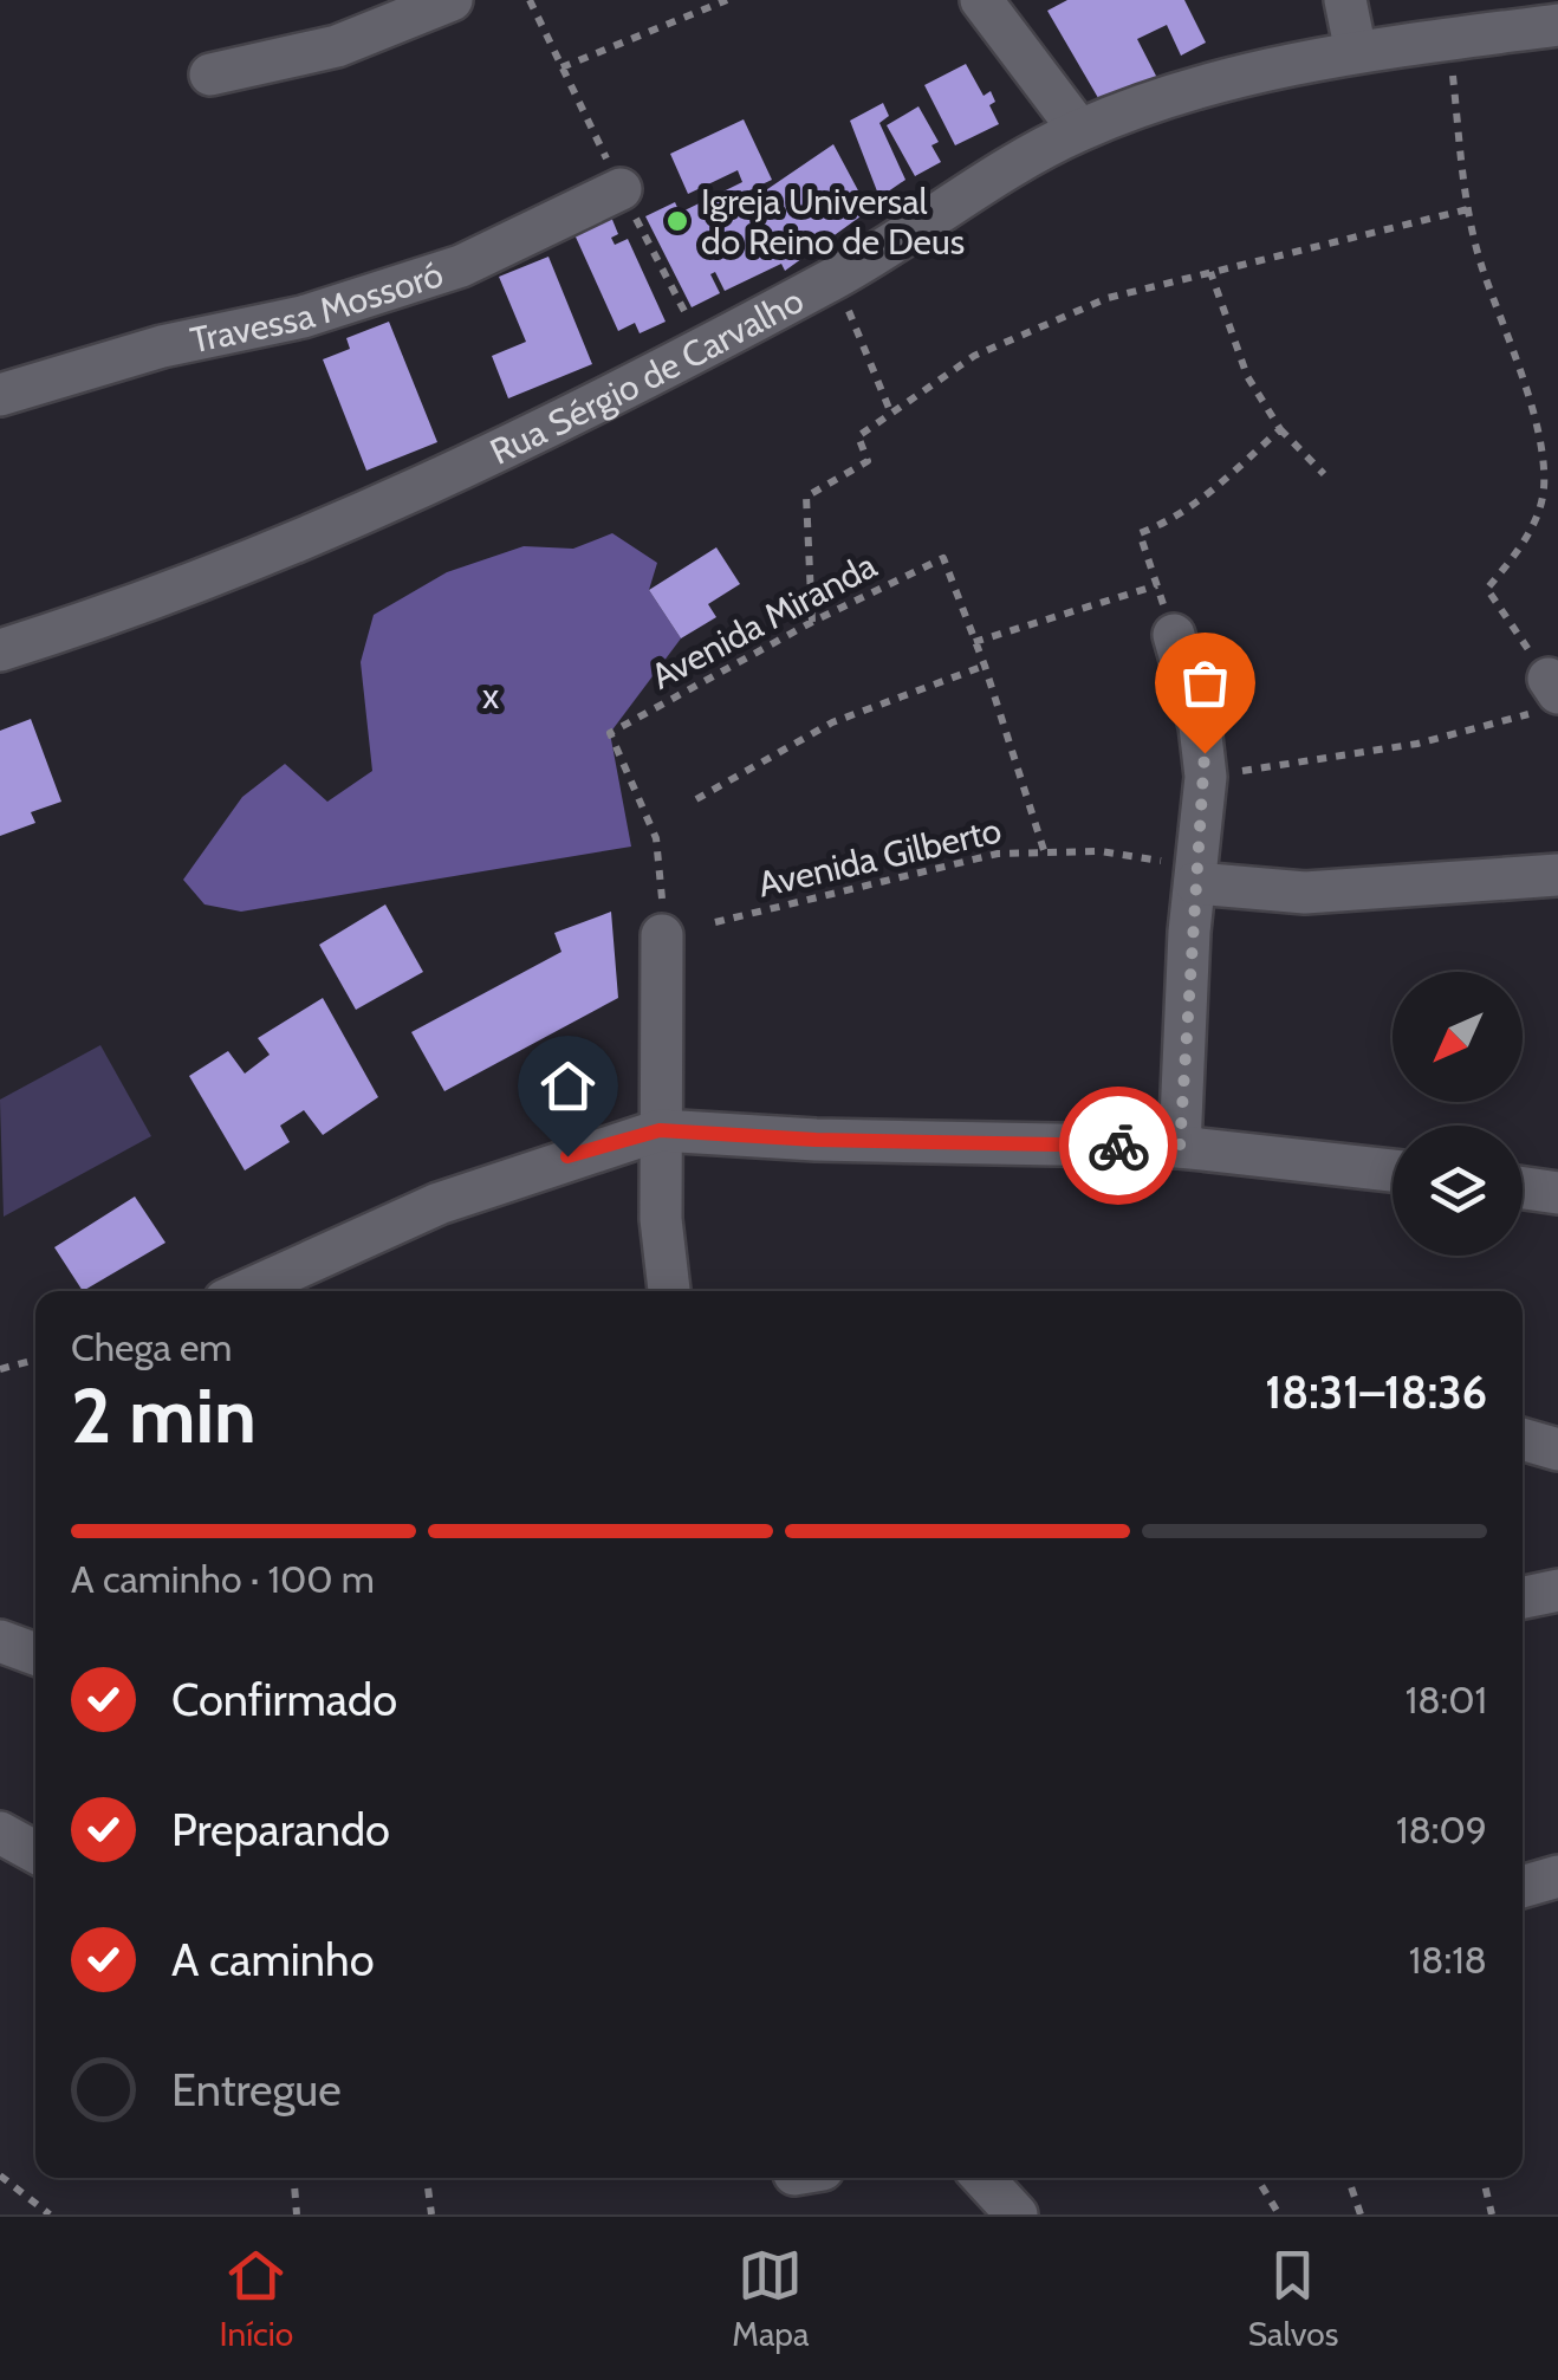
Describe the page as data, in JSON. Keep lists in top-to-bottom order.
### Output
{
  "streets": {
    "street": ["Travessa Mossoró", "Rua Sérgio de Carvalho"],
    "path": ["Avenida Miranda", "Avenida Gilberto"]
  },
  "parks": ["x"],
  "places": ["Igreja Universal do Reino de Deus"],
  "north": "bottom left",
  "page": {
    "heading": ["2 min", "Chega em", "18:31–18:36"],
    "bar": "A caminho · 100 m",
    "list": [
      ["Confirmado", "18:01"],
      ["Preparando", "18:09"],
      ["A caminho", "18:18"],
      "Entregue"
    ],
    "tabs": ["Início", "Mapa", "Salvos"]
  }
}
